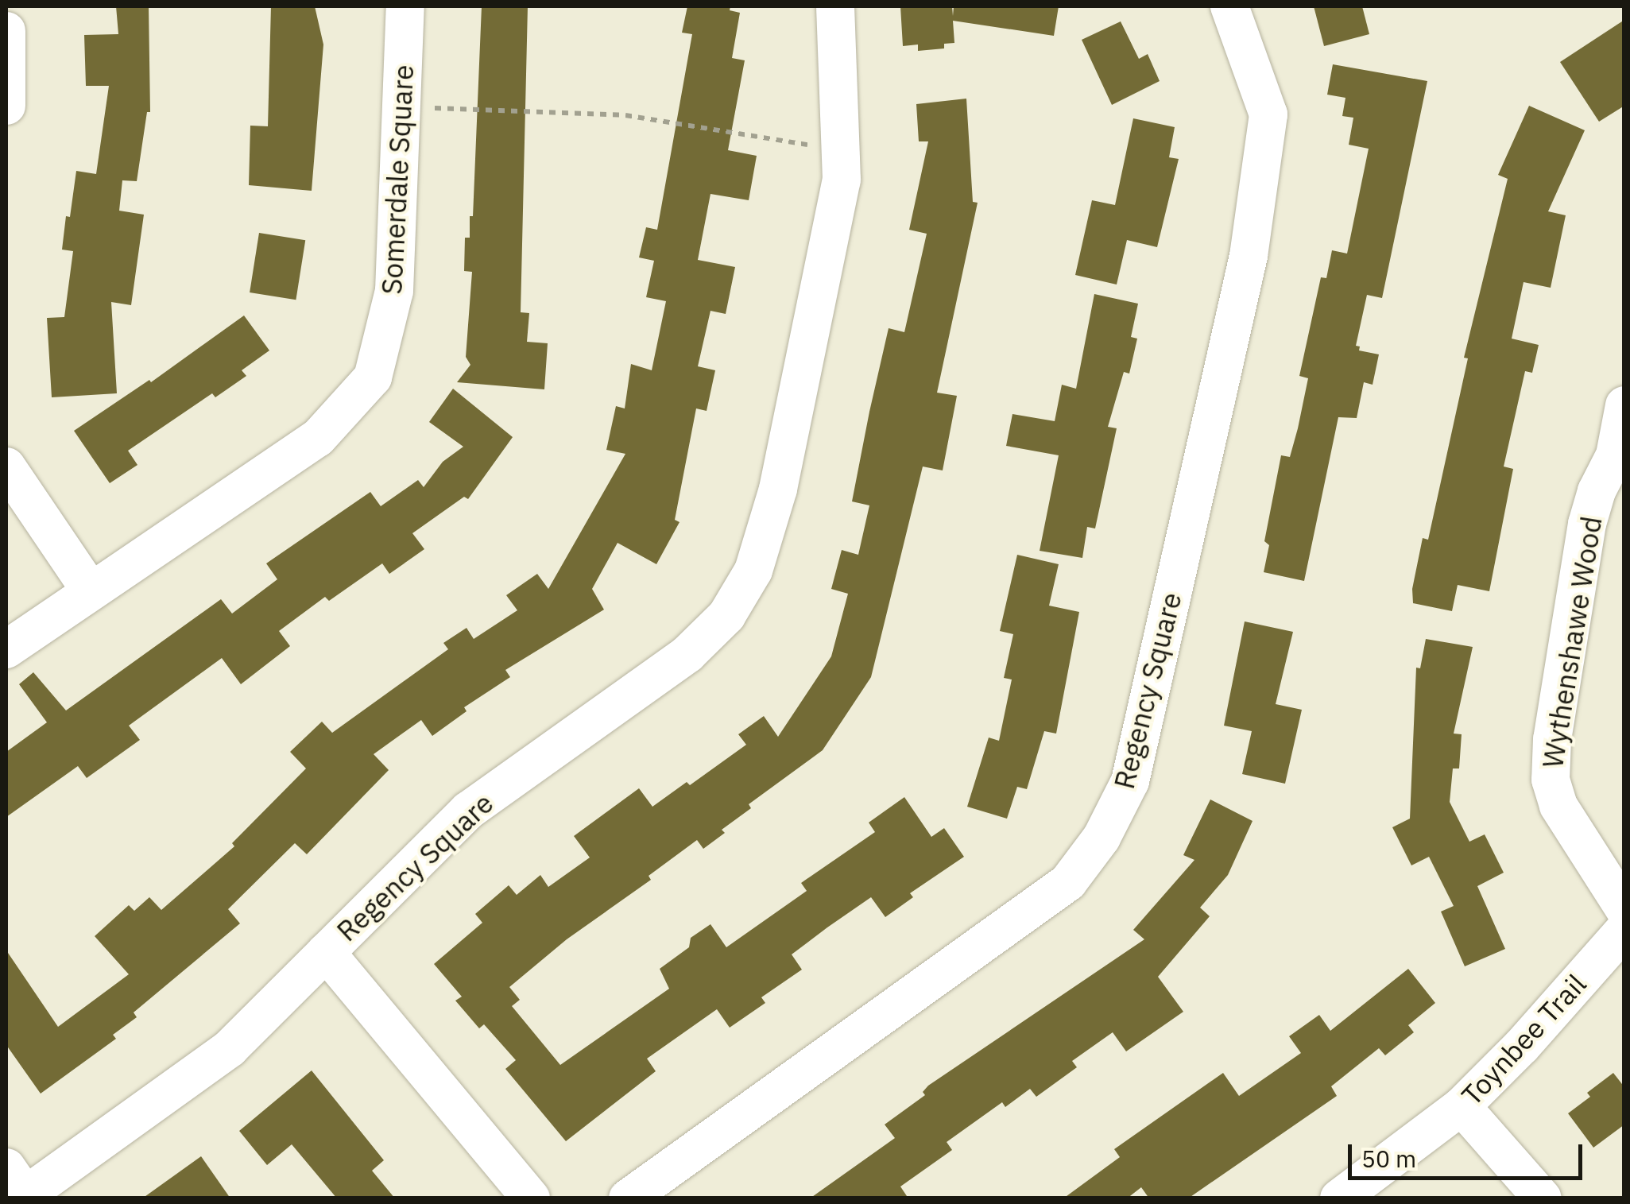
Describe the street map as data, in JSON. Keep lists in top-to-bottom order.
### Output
{
  "streets": {
    "street": [
      "Somerdale Square",
      "Wythenshawe Wood",
      "Regency Square",
      "Toynbee Trail"
    ]
  },
  "scale_bar": "50 m"
}
